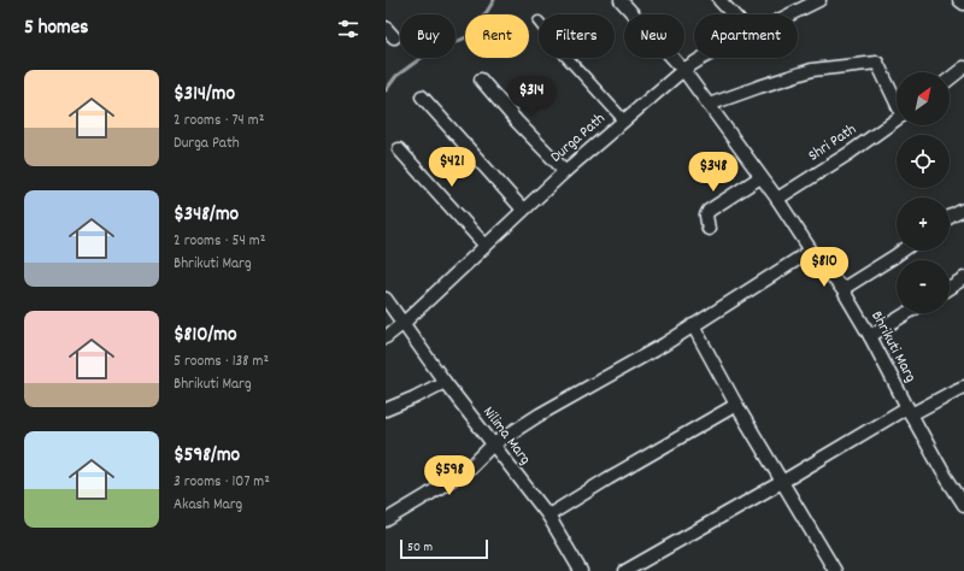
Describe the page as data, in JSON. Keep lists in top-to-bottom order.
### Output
{
  "streets": {
    "street": [
      "Durga Path",
      "Shri Path",
      "Bhrikuti Marg",
      "Nilima Marg"
    ]
  },
  "crossings": [
    ["Durga Path", "Bhrikuti Marg"],
    ["Durga Path", "Nilima Marg"],
    ["Shri Path", "Bhrikuti Marg"]
  ],
  "scale_bar": "50 m",
  "north": "top right",
  "page": {
    "heading": "5 homes",
    "chip": [
      "Buy",
      "Rent",
      "Filters",
      "New",
      "Apartment"
    ],
    "list": [
      {
        "name": "$314/mo",
        "note": "2 rooms · 74 m² · Durga Path"
      },
      {
        "name": "$348/mo",
        "note": "2 rooms · 54 m² · Bhrikuti Marg"
      },
      {
        "name": "$810/mo",
        "note": "5 rooms · 138 m² · Bhrikuti Marg"
      },
      {
        "name": "$598/mo",
        "note": "3 rooms · 107 m² · Akash Marg"
      }
    ],
    "map_buttons": ["+", "−"],
    "price": [
      "$314",
      "$421",
      "$348",
      "$810",
      "$598"
    ],
    "scale": "50 m"
  }
}
